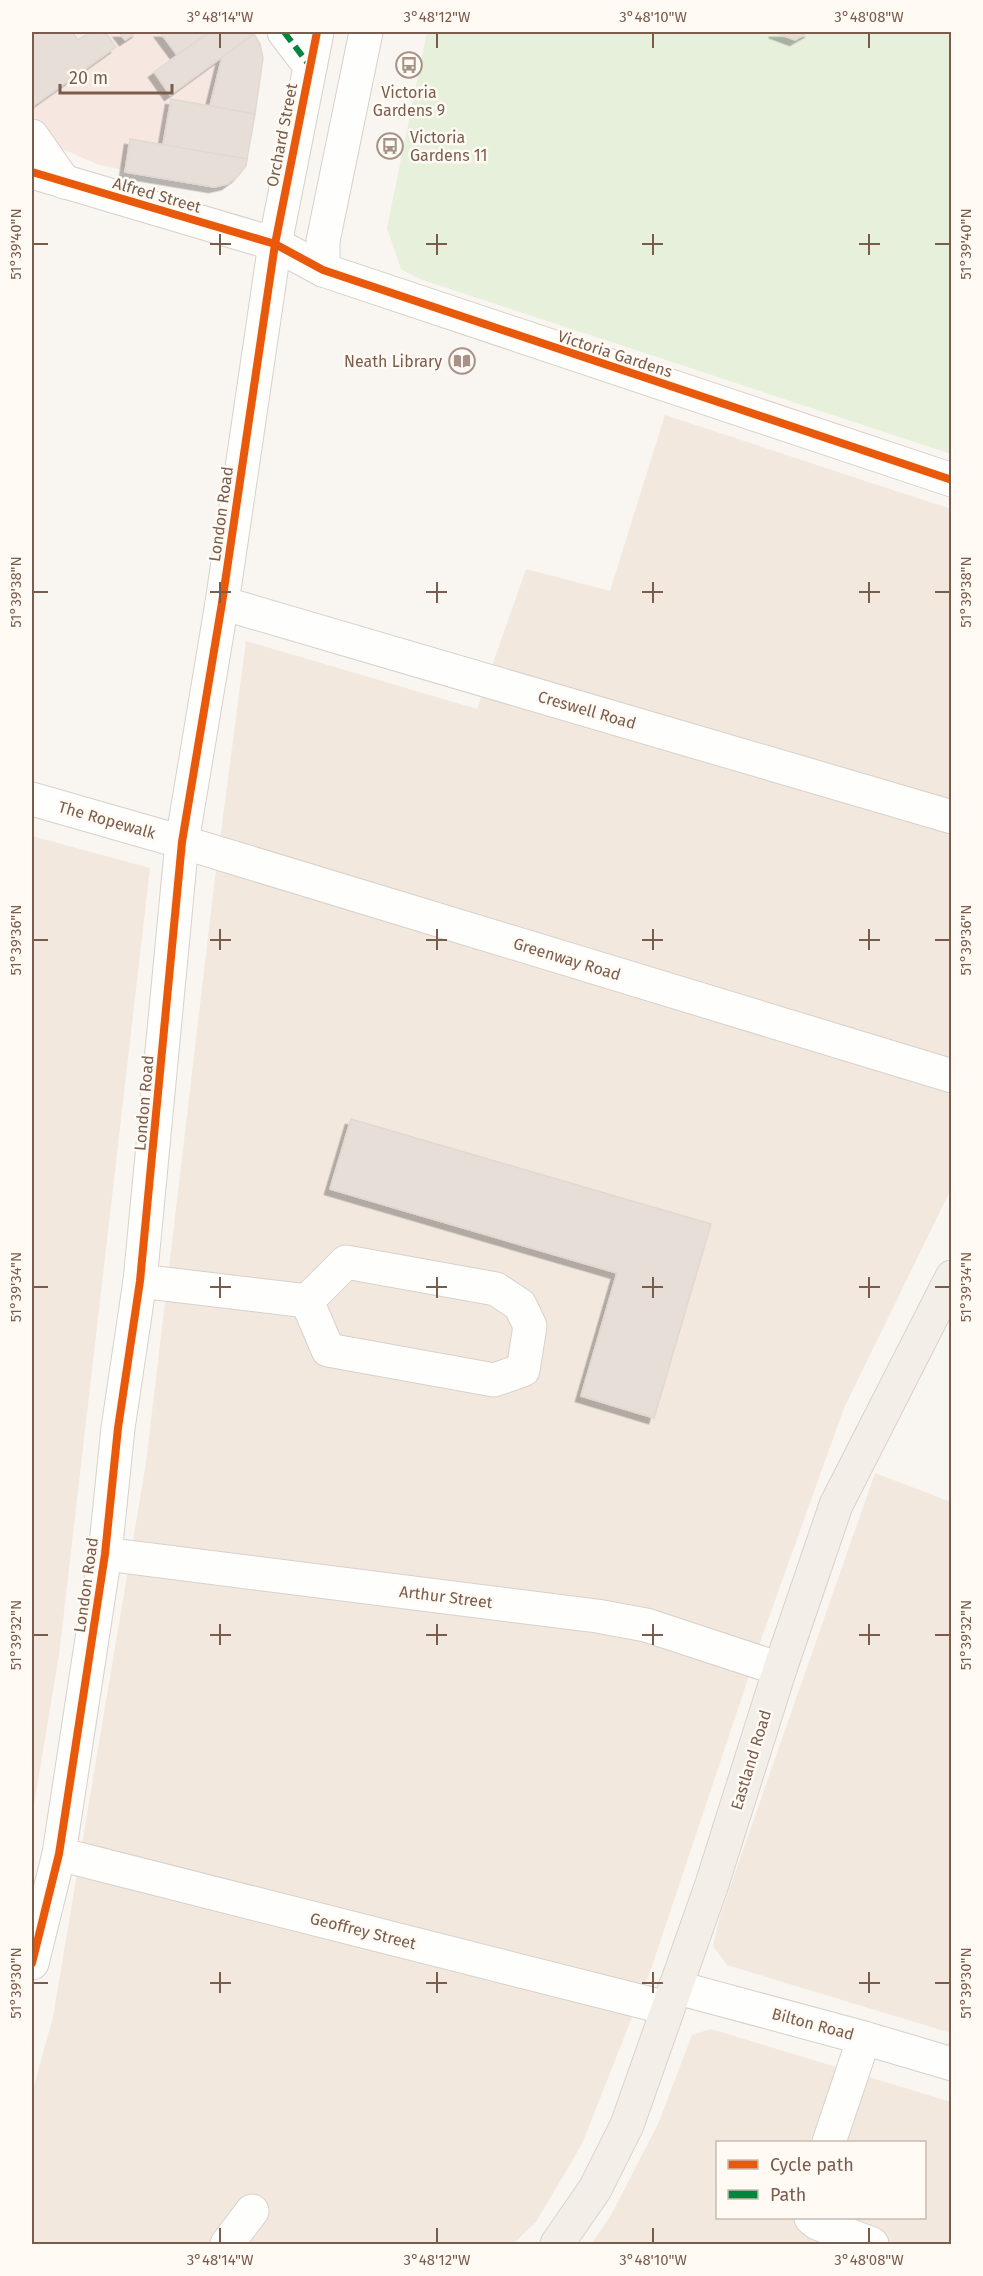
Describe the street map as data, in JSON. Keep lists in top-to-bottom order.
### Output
{
  "streets": {
    "main road": ["Eastland Road"],
    "street": [
      "Orchard Street",
      "Alfred Street",
      "Victoria Gardens",
      "London Road",
      "Creswell Road",
      "The Ropewalk",
      "Greenway Road",
      "Arthur Street",
      "Geoffrey Street",
      "Bilton Road"
    ]
  },
  "crossings": [
    ["Orchard Street", "Alfred Street"],
    ["Orchard Street", "Victoria Gardens"],
    ["Orchard Street", "London Road"],
    ["Alfred Street", "Victoria Gardens"],
    ["Alfred Street", "London Road"],
    ["Victoria Gardens", "London Road"],
    ["London Road", "Creswell Road"],
    ["London Road", "The Ropewalk"],
    ["London Road", "Greenway Road"],
    ["London Road", "Arthur Street"],
    ["London Road", "Geoffrey Street"],
    ["The Ropewalk", "Greenway Road"],
    ["Arthur Street", "Eastland Road"],
    ["Eastland Road", "Geoffrey Street"],
    ["Eastland Road", "Bilton Road"],
    ["Geoffrey Street", "Bilton Road"]
  ],
  "places": {
    "bus stop": ["Victoria Gardens 9", "Victoria Gardens 11"],
    "library": ["Neath Library"]
  },
  "legend": ["Cycle path", "Path"],
  "scale_bar": "20 m",
  "coordinates": [
    "3°48'14\"W",
    "3°48'12\"W",
    "3°48'10\"W",
    "3°48'08\"W",
    "51°39'40\"N",
    "51°39'38\"N",
    "51°39'36\"N",
    "51°39'34\"N",
    "51°39'32\"N",
    "51°39'30\"N"
  ]
}
